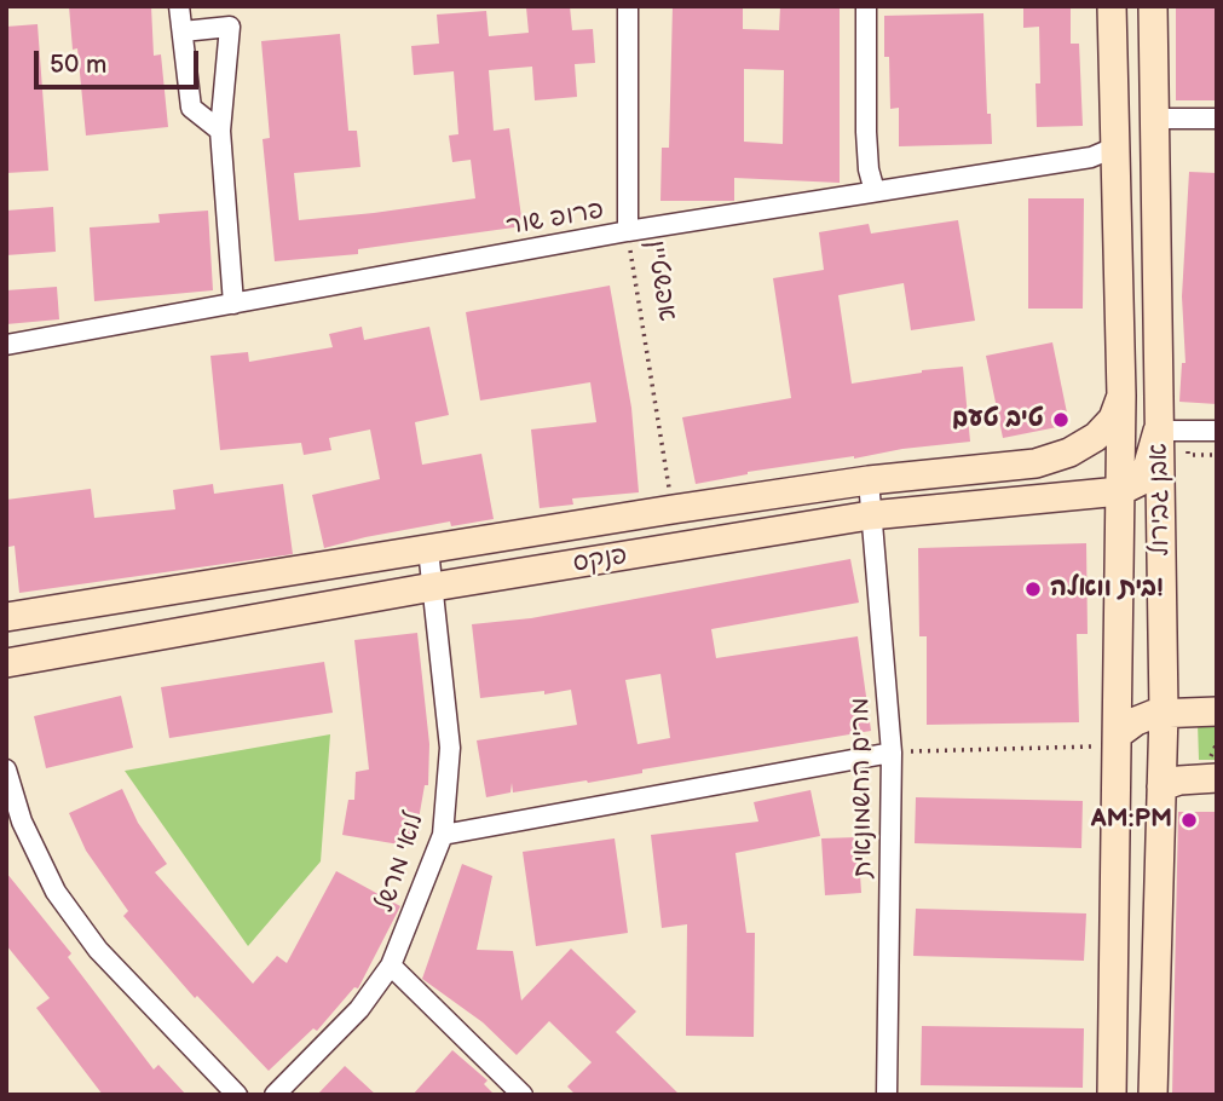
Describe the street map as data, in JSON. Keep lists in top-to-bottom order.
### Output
{
  "streets": {
    "main road": ["אבן גבירול", "פנקס"],
    "street": [
      "פרופ שור",
      "אפשטיין",
      "מרים החשמונאית",
      "לואי מרשל"
    ]
  },
  "crossings": [
    ["פרופ שור", "אפשטיין"],
    ["פרופ שור", "אבן גבירול"],
    ["אפשטיין", "פנקס"],
    ["אבן גבירול", "פנקס"],
    ["פנקס", "מרים החשמונאית"],
    ["פנקס", "לואי מרשל"]
  ],
  "places": ["טיב טעם", "בית וואלה!", "AM:PM"],
  "scale_bar": "50 m"
}
